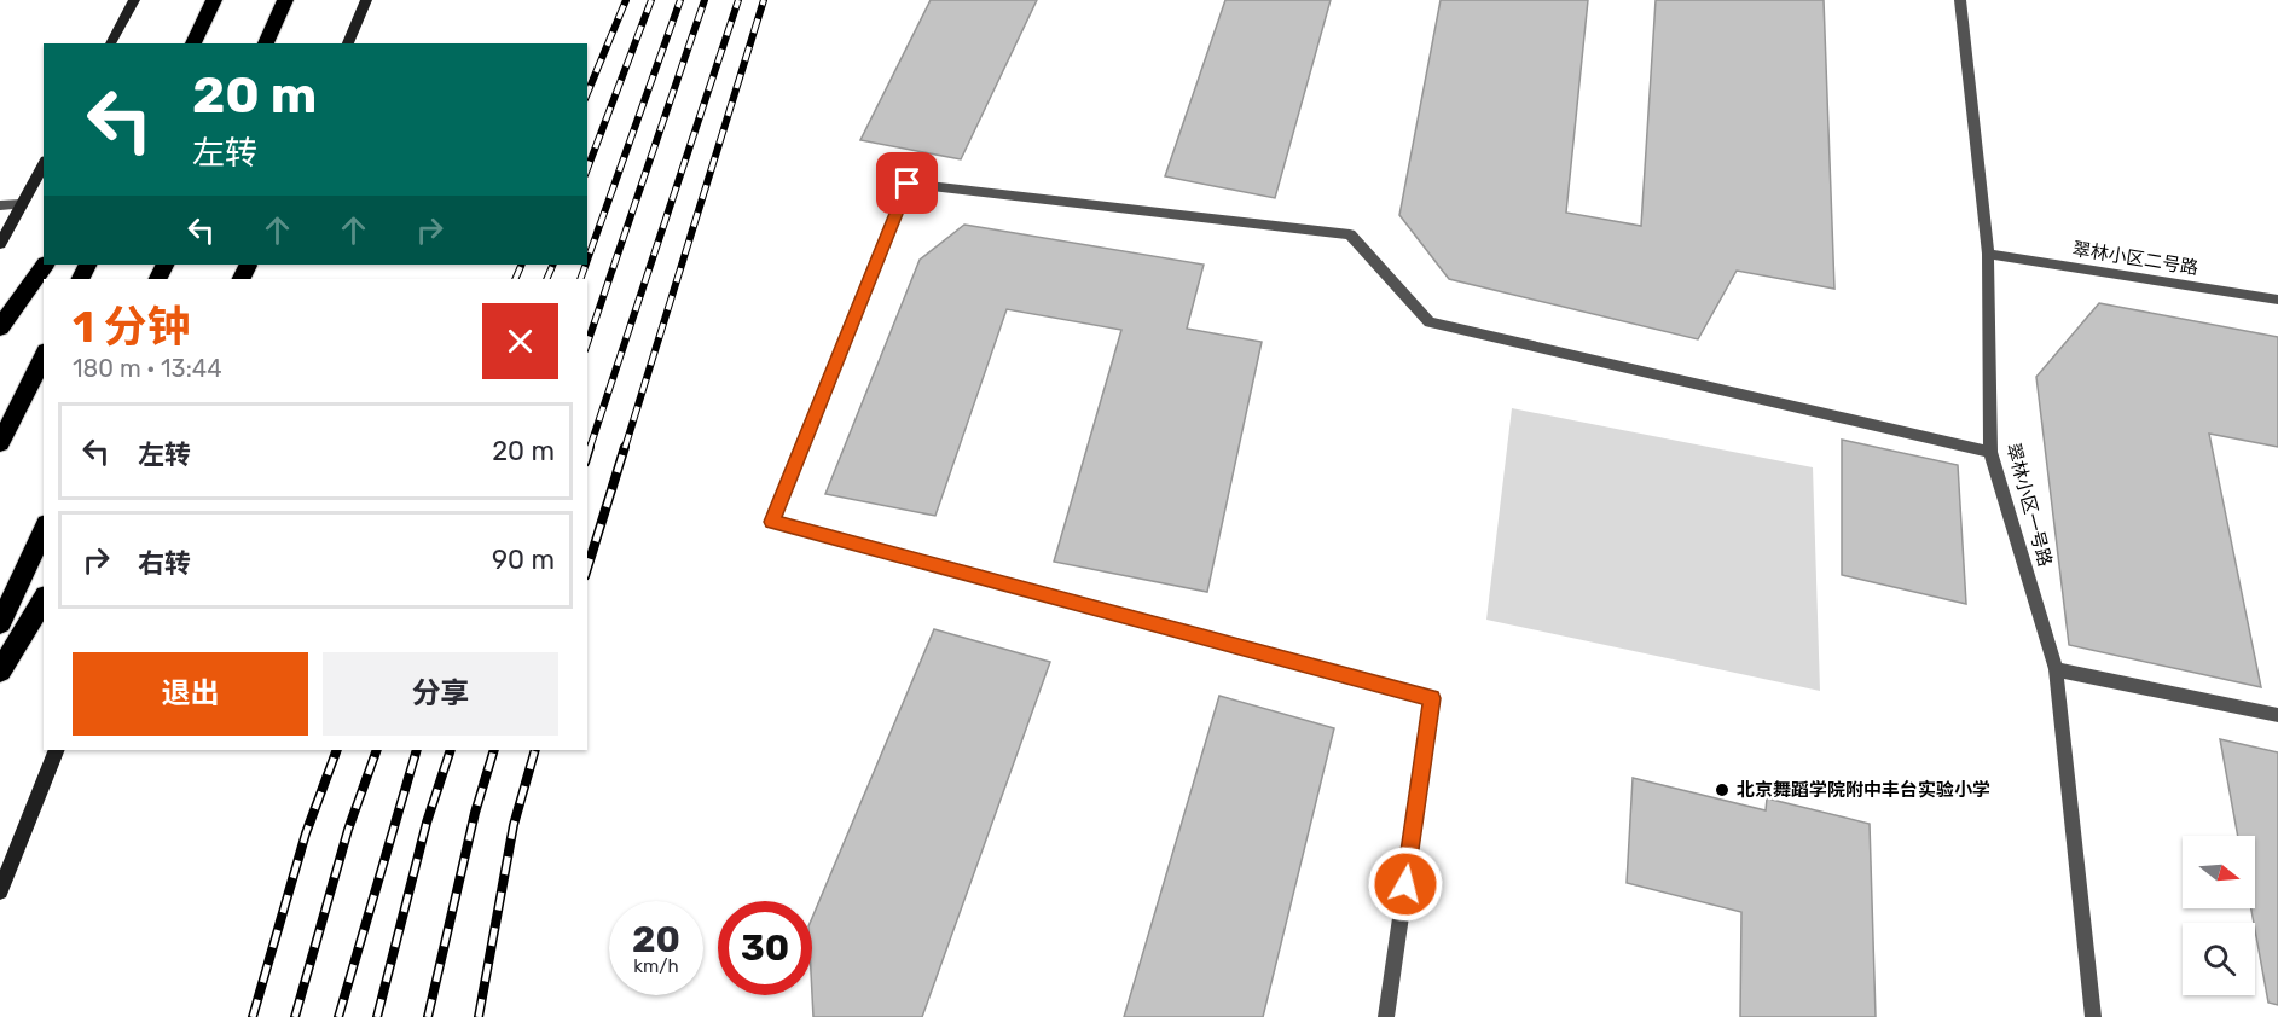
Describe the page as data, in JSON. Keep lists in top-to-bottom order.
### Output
{
  "streets": {
    "street": ["翠林小区二号路", "翠林小区一号路"]
  },
  "crossings": [
    ["翠林小区二号路", "翠林小区一号路"]
  ],
  "places": ["北京舞蹈学院附中丰台实验小学"],
  "north": "right",
  "page": {
    "turn": ["20 m", "左转"],
    "heading": ["1 分钟", "180 m · 13:44"],
    "list": [
      {
        "name": "左转",
        "value": "20 m"
      },
      {
        "name": "右转",
        "value": "90 m"
      }
    ],
    "buttons": ["退出", "分享"],
    "speed": "20 km/h",
    "limit": "30"
  }
}
